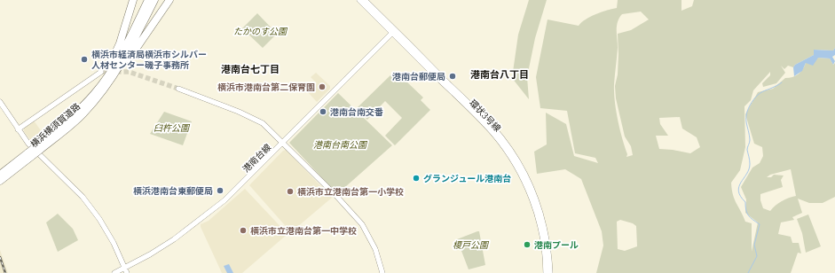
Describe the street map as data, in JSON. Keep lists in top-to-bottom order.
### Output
{
  "streets": {
    "highway": ["横浜横須賀道路"],
    "street": ["環状3号線", "港南台線"]
  },
  "crossings": [
    ["環状3号線", "港南台線"]
  ],
  "districts": ["港南台七丁目", "港南台八丁目"],
  "parks": [
    "たかのす公園",
    "臼杵公園",
    "港南台南公園",
    "榎戸公園"
  ],
  "places": [
    "横浜市経済局横浜市シルバー 人材センター磯子事務所",
    "港南台郵便局",
    "横浜市港南台第二保育園",
    "港南台南交番",
    "グランジュール港南台",
    "横浜港南台東郵便局",
    "横浜市立港南台第一小学校",
    "横浜市立港南台第一中学校",
    "港南プール"
  ]
}
